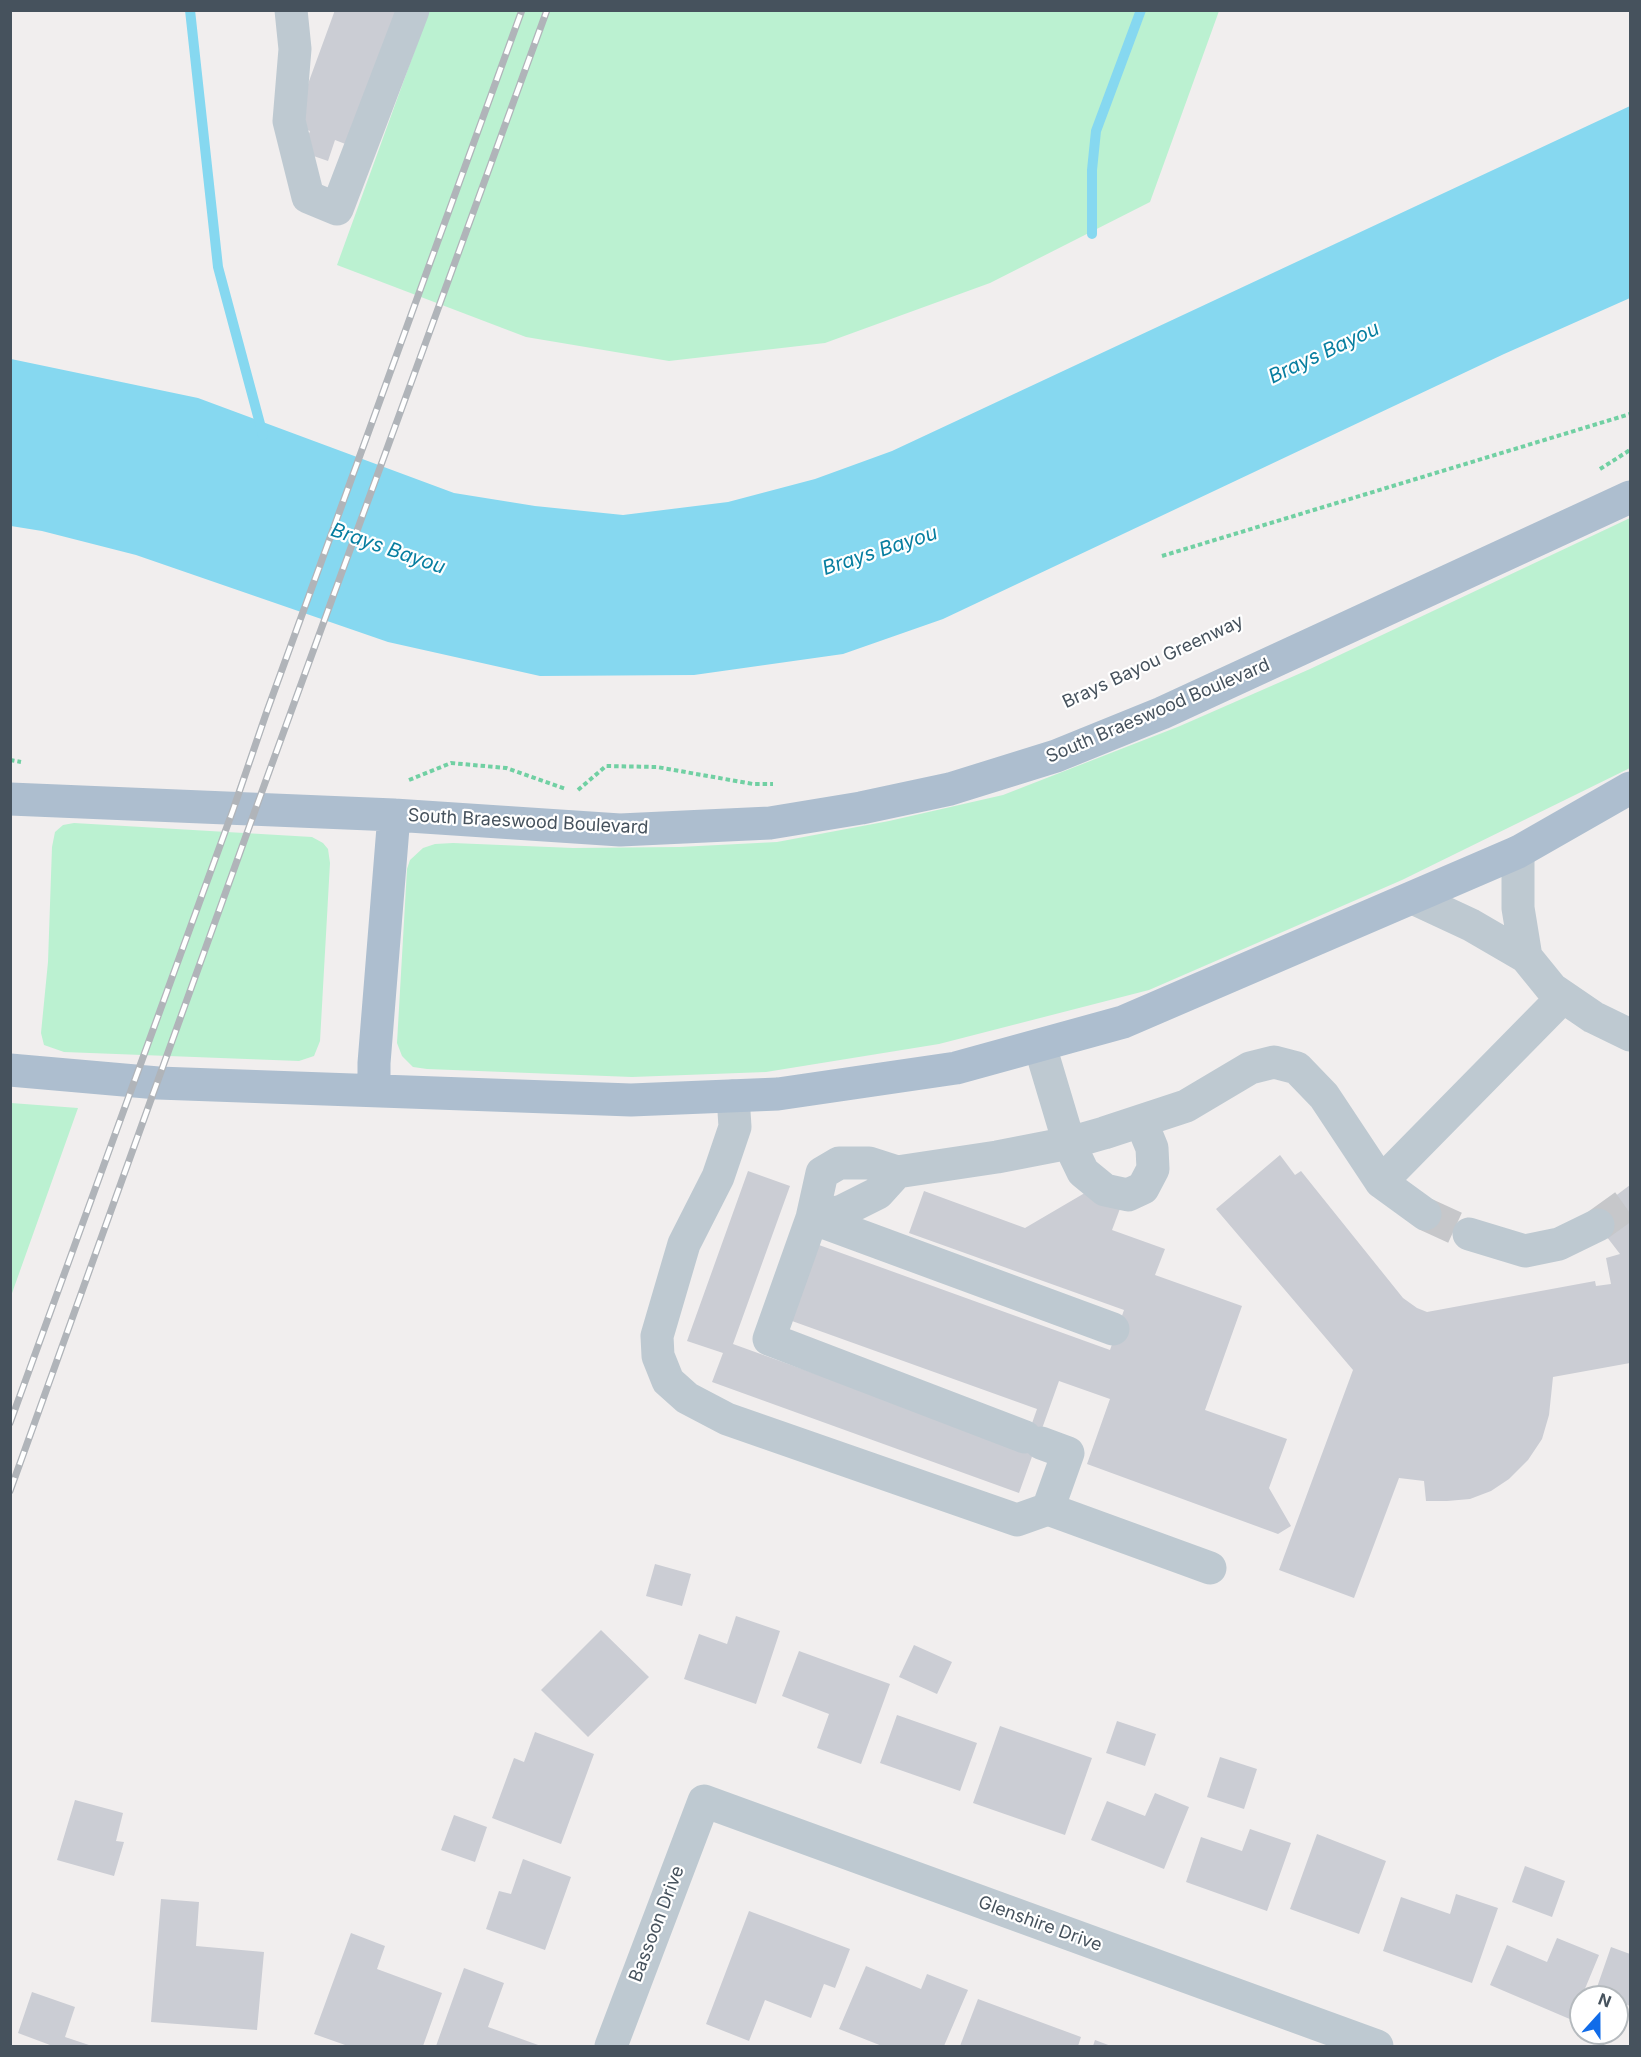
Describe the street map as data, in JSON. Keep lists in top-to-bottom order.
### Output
{
  "streets": {
    "main road": ["South Braeswood Boulevard"],
    "street": ["Bassoon Drive", "Glenshire Drive"]
  },
  "crossings": [
    ["Bassoon Drive", "Glenshire Drive"]
  ],
  "water": ["Brays Bayou"],
  "north": "top"
}
